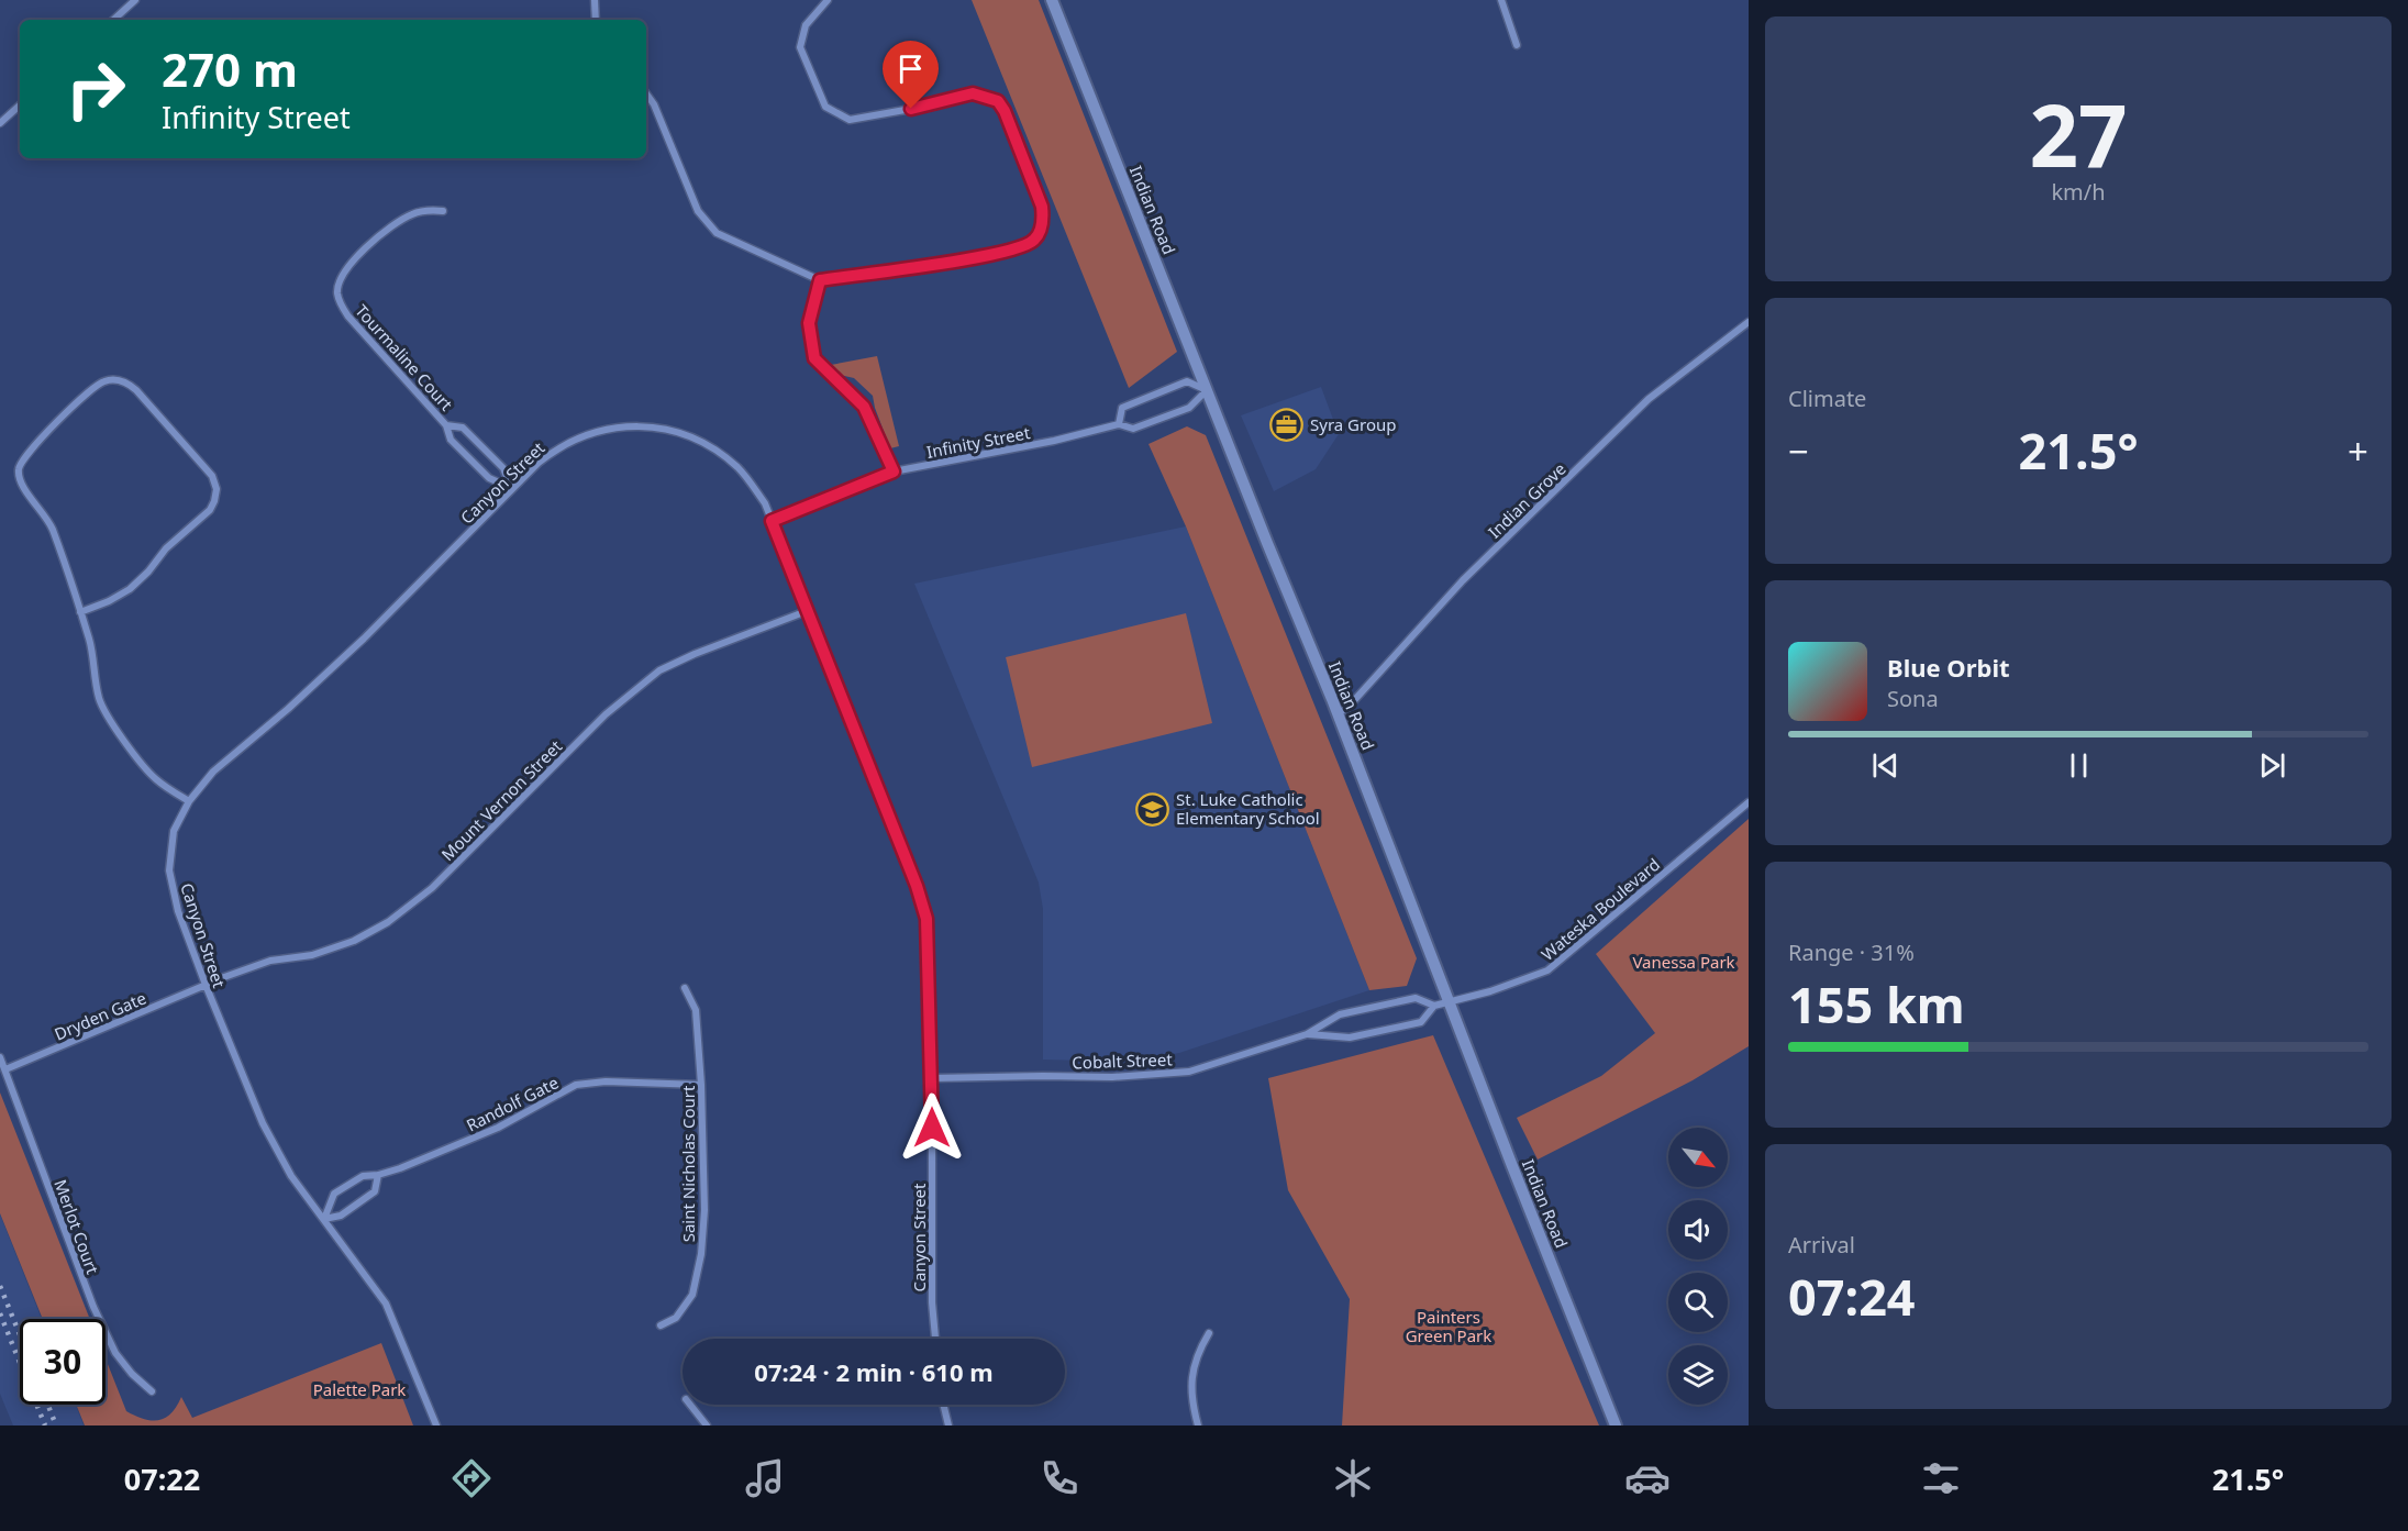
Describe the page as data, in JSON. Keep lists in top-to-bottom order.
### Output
{
  "streets": {
    "street": [
      "Indian Road",
      "Tourmaline Court",
      "Infinity Street",
      "Canyon Street",
      "Indian Grove",
      "Mount Vernon Street",
      "Wateska Boulevard",
      "Dryden Gate",
      "Cobalt Street",
      "Randolf Gate",
      "Saint Nicholas Court",
      "Merlot Court"
    ]
  },
  "crossings": [
    ["Indian Road", "Infinity Street"],
    ["Indian Road", "Indian Grove"],
    ["Indian Road", "Wateska Boulevard"],
    ["Indian Road", "Cobalt Street"],
    ["Tourmaline Court", "Canyon Street"],
    ["Infinity Street", "Canyon Street"],
    ["Canyon Street", "Mount Vernon Street"],
    ["Canyon Street", "Dryden Gate"],
    ["Canyon Street", "Cobalt Street"],
    ["Canyon Street", "Randolf Gate"],
    ["Mount Vernon Street", "Dryden Gate"],
    ["Wateska Boulevard", "Cobalt Street"],
    ["Dryden Gate", "Merlot Court"],
    ["Randolf Gate", "Saint Nicholas Court"]
  ],
  "parks": ["Vanessa Park", "Painters Green Park", "Palette Park"],
  "places": {
    "office": ["Syra Group"],
    "school or university": ["St. Luke Catholic Elementary School"]
  },
  "north": "bottom right",
  "page": {
    "tile": [
      ["27", "km/h"],
      "Climate",
      ["Range · 31%", "155 km"],
      ["Arrival", "07:24"]
    ],
    "turn": ["270 m", "Infinity Street"],
    "heat": ["−", "21.5°", "+"],
    "song": ["Blue Orbit", "Sona"],
    "limit": "30",
    "trip": "07:24 · 2 min · 610 m",
    "tabs": ["07:22", "21.5°"]
  }
}
